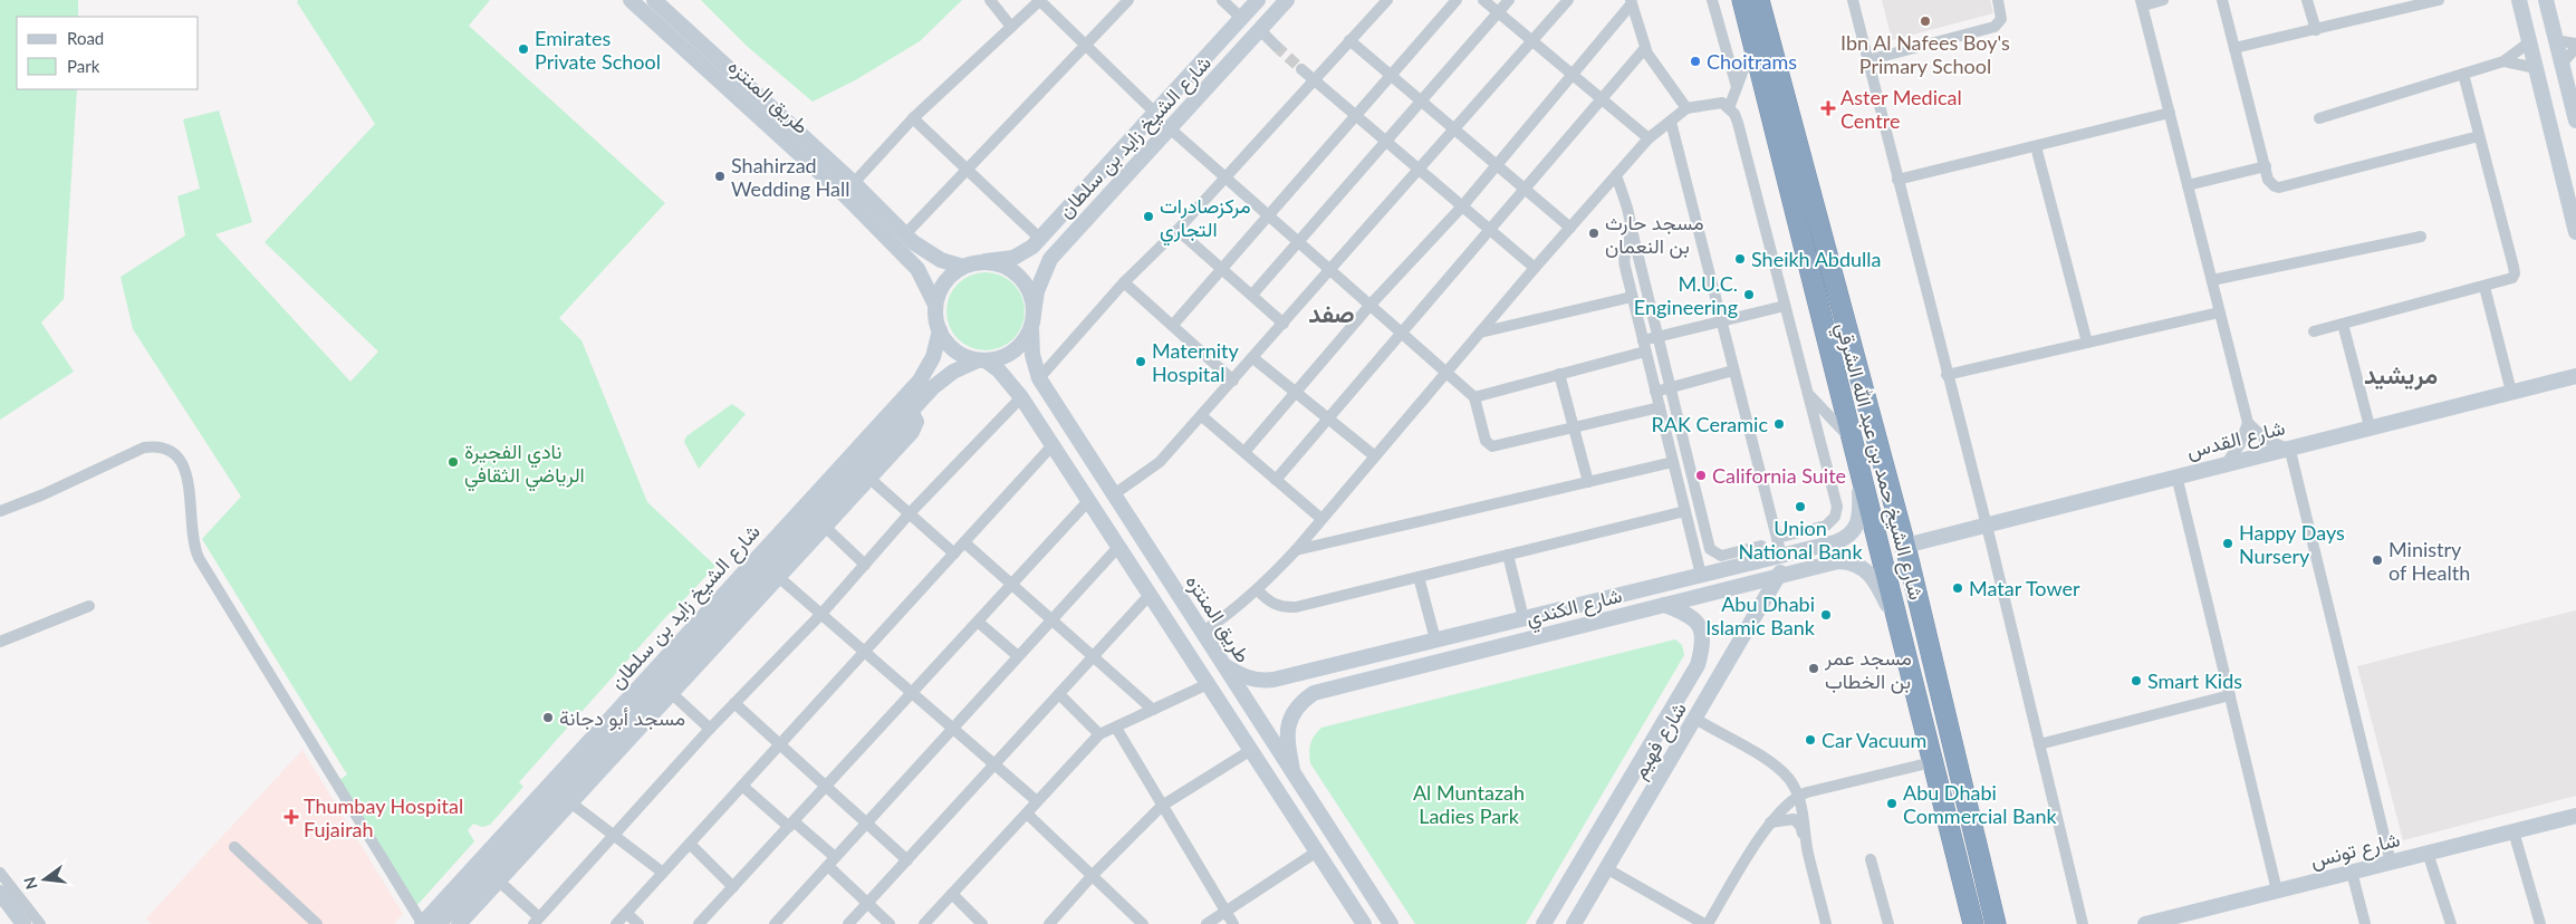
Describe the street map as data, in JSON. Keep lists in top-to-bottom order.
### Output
{
  "streets": {
    "highway": ["شارع الشيخ حمد بن عبد الله الشرقي"],
    "street": [
      "طريق المنتزه",
      "شارع الشيخ زايد بن سلطان",
      "شارع القدس",
      "شارع الكندي",
      "شارع فهيم",
      "شارع تونس"
    ]
  },
  "crossings": [
    ["طريق المنتزه", "شارع الشيخ زايد بن سلطان"],
    ["طريق المنتزه", "شارع الكندي"],
    ["شارع القدس", "شارع الشيخ حمد بن عبد الله الشرقي"],
    ["شارع الشيخ حمد بن عبد الله الشرقي", "شارع الكندي"],
    ["شارع الكندي", "شارع فهيم"]
  ],
  "districts": ["صفد", "مريشيد"],
  "parks": ["Al Muntazah Ladies Park"],
  "places": {
    "other": [
      "Ibn Al Nafees Boy's Primary School",
      "Emirates Private School",
      "Choitrams",
      "Shahirzad Wedding Hall",
      "مركزصادرات التجاري",
      "مسجد حارث بن النعمان",
      "Sheikh Abdulla",
      "M.U.C. Engineering",
      "Maternity Hospital",
      "RAK Ceramic",
      "نادي الفجيرة الرياضي الثقافي",
      "California Suite",
      "Union National Bank",
      "Happy Days Nursery",
      "Ministry of Health",
      "Matar Tower",
      "Abu Dhabi Islamic Bank",
      "مسجد عمر بن الخطاب",
      "Smart Kids",
      "مسجد أبو دجانة",
      "Car Vacuum",
      "Abu Dhabi Commercial Bank"
    ],
    "health": ["Aster Medical Centre", "Thumbay Hospital Fujairah"]
  },
  "legend": ["Road", "Park"],
  "north": "left"
}
